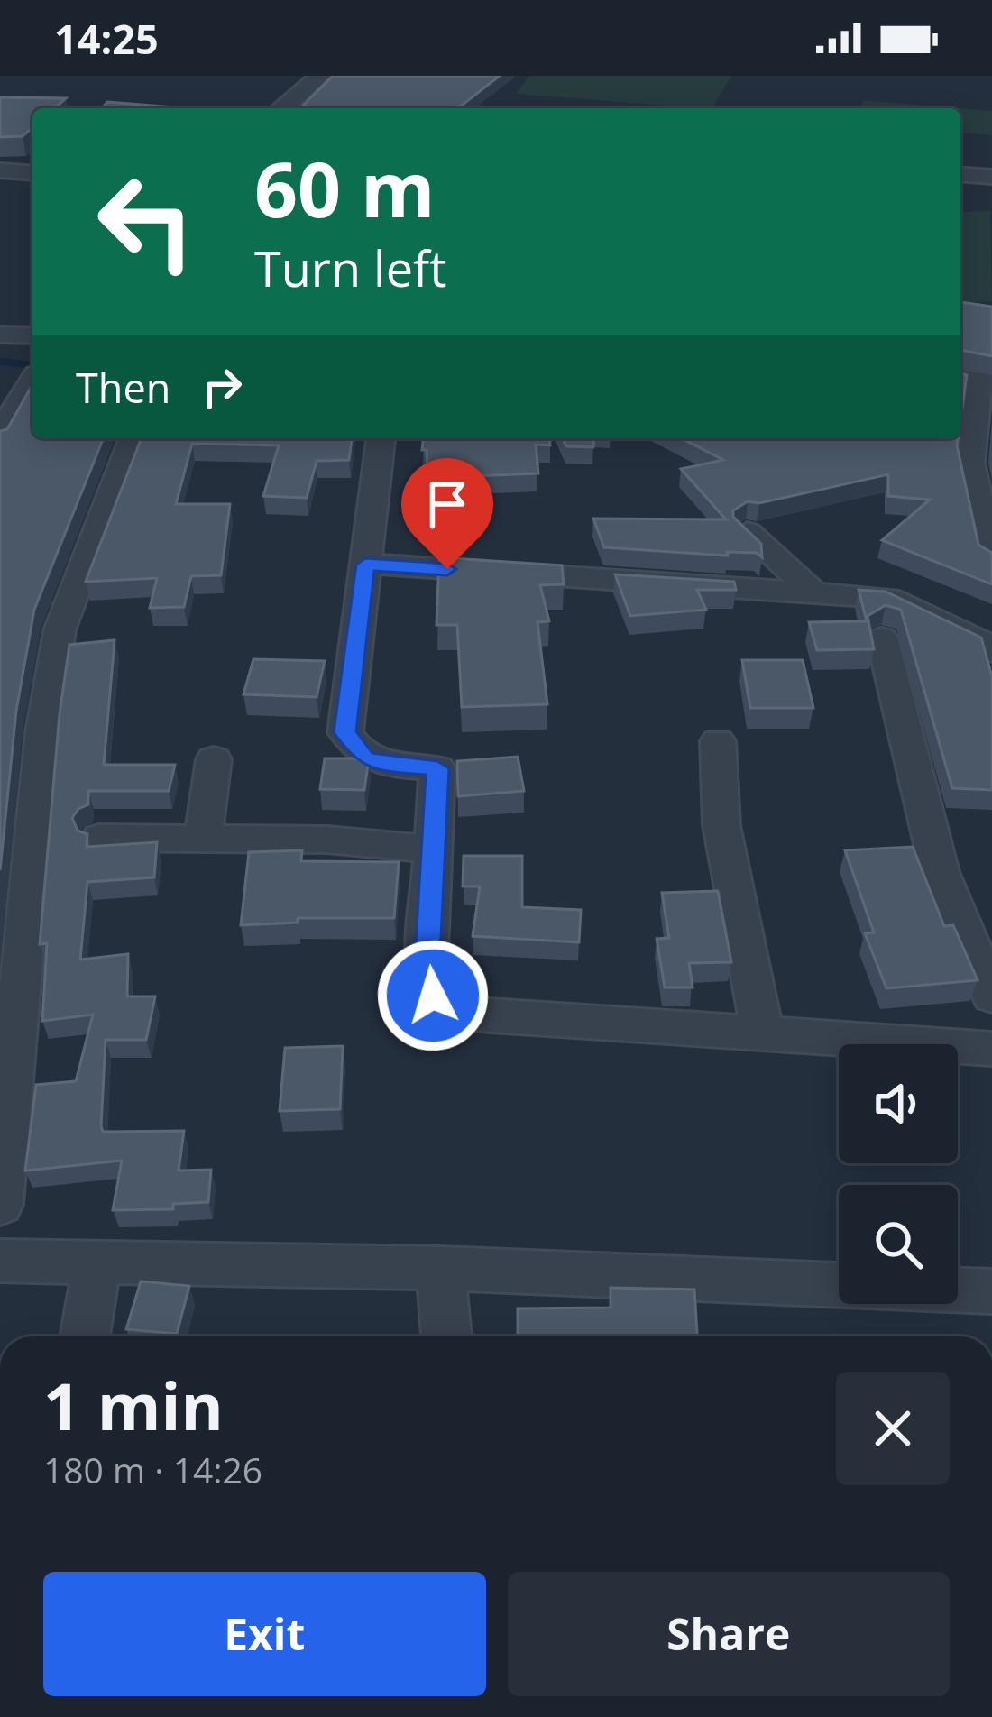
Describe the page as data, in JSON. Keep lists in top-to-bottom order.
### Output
{
  "page": {
    "status": "14:25",
    "turn": ["60 m", "Turn left"],
    "then": "Then",
    "heading": ["1 min", "180 m · 14:26"],
    "buttons": ["Exit", "Share"]
  }
}
